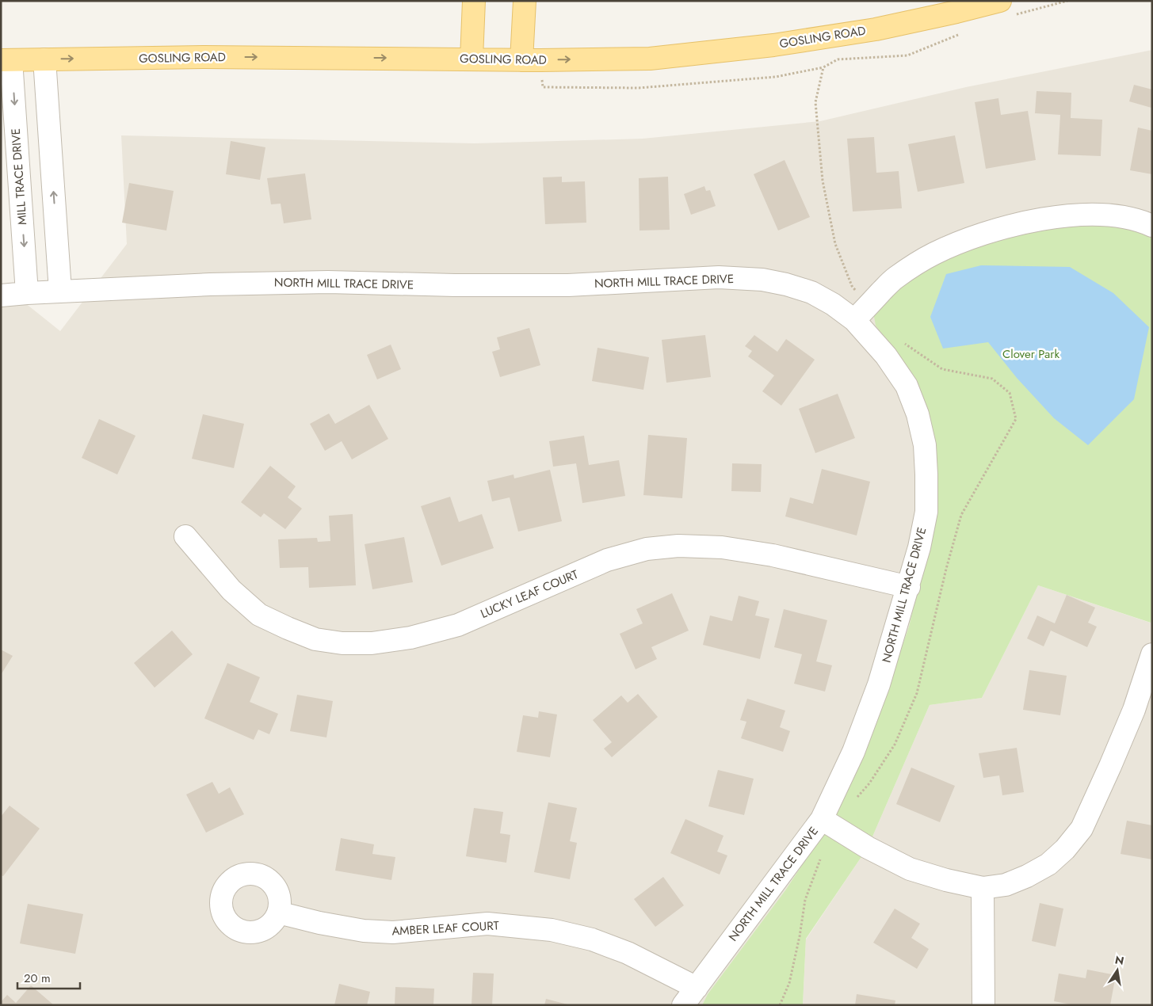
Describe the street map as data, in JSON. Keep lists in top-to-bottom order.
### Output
{
  "streets": {
    "main road": ["GOSLING ROAD"],
    "street": [
      "MILL TRACE DRIVE",
      "NORTH MILL TRACE DRIVE",
      "LUCKY LEAF COURT",
      "AMBER LEAF COURT"
    ]
  },
  "crossings": [
    ["GOSLING ROAD", "MILL TRACE DRIVE"],
    ["MILL TRACE DRIVE", "NORTH MILL TRACE DRIVE"],
    ["NORTH MILL TRACE DRIVE", "LUCKY LEAF COURT"],
    ["NORTH MILL TRACE DRIVE", "AMBER LEAF COURT"]
  ],
  "one_way": ["GOSLING ROAD"],
  "parks": ["Clover Park"],
  "scale_bar": "20 m",
  "north": "top"
}
